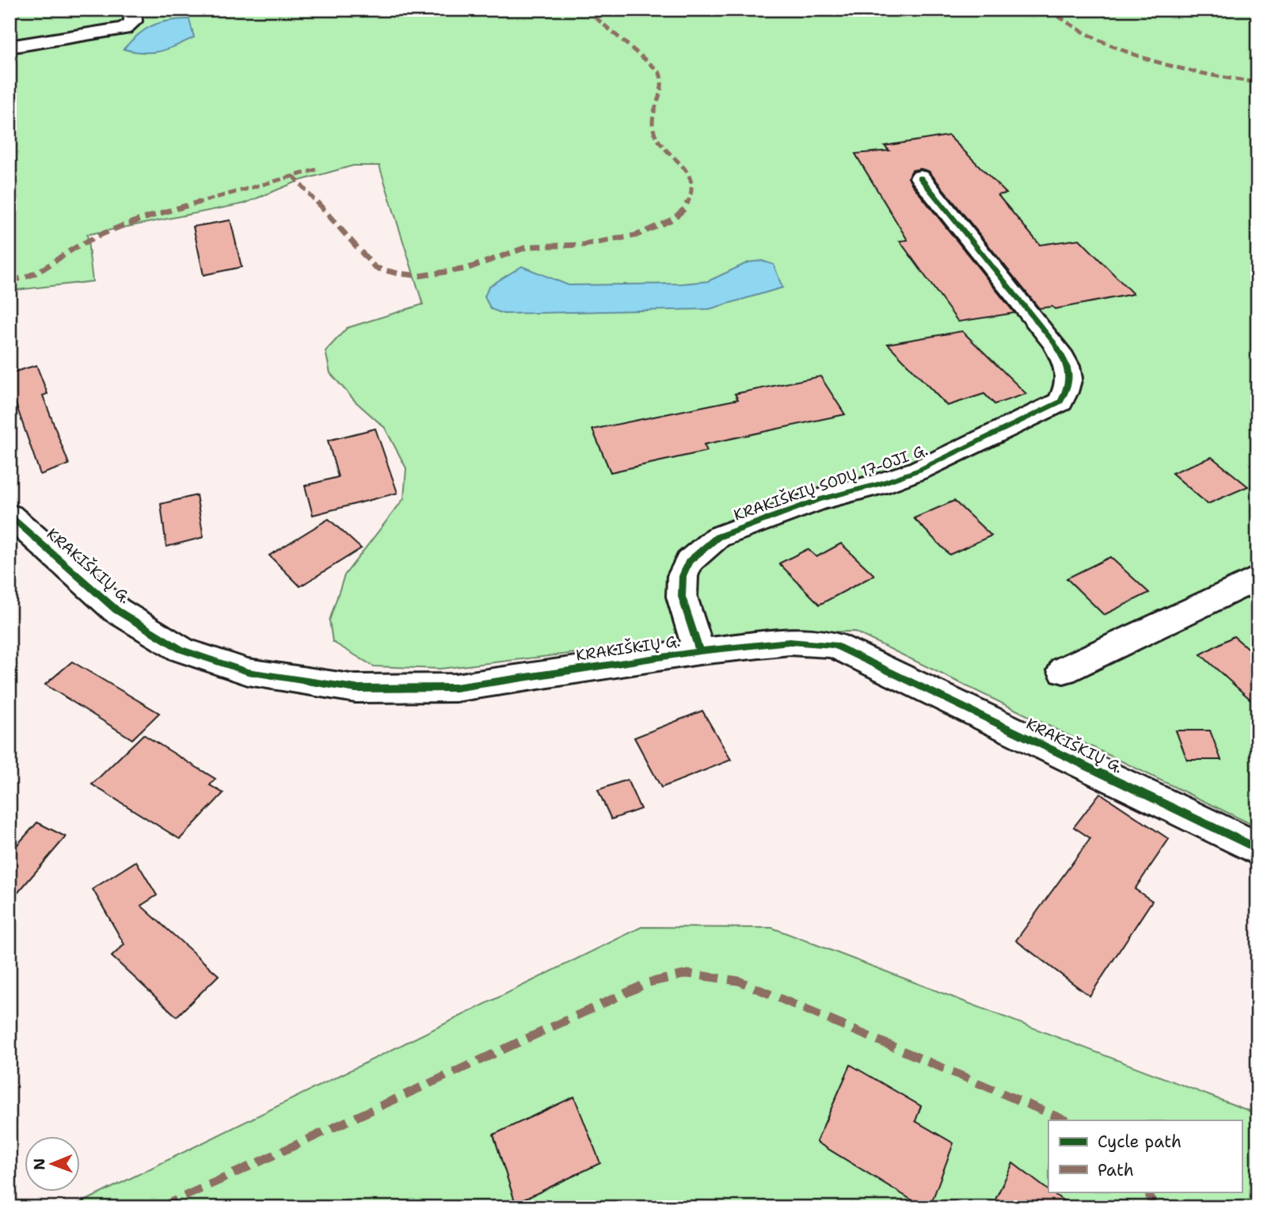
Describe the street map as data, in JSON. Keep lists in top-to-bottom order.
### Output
{
  "streets": {
    "street": ["KRAKIŠKIŲ SODŲ 17-OJI G.", "KRAKIŠKIŲ G."]
  },
  "crossings": [
    ["KRAKIŠKIŲ SODŲ 17-OJI G.", "KRAKIŠKIŲ G."]
  ],
  "legend": ["Cycle path", "Path"],
  "north": "left"
}
